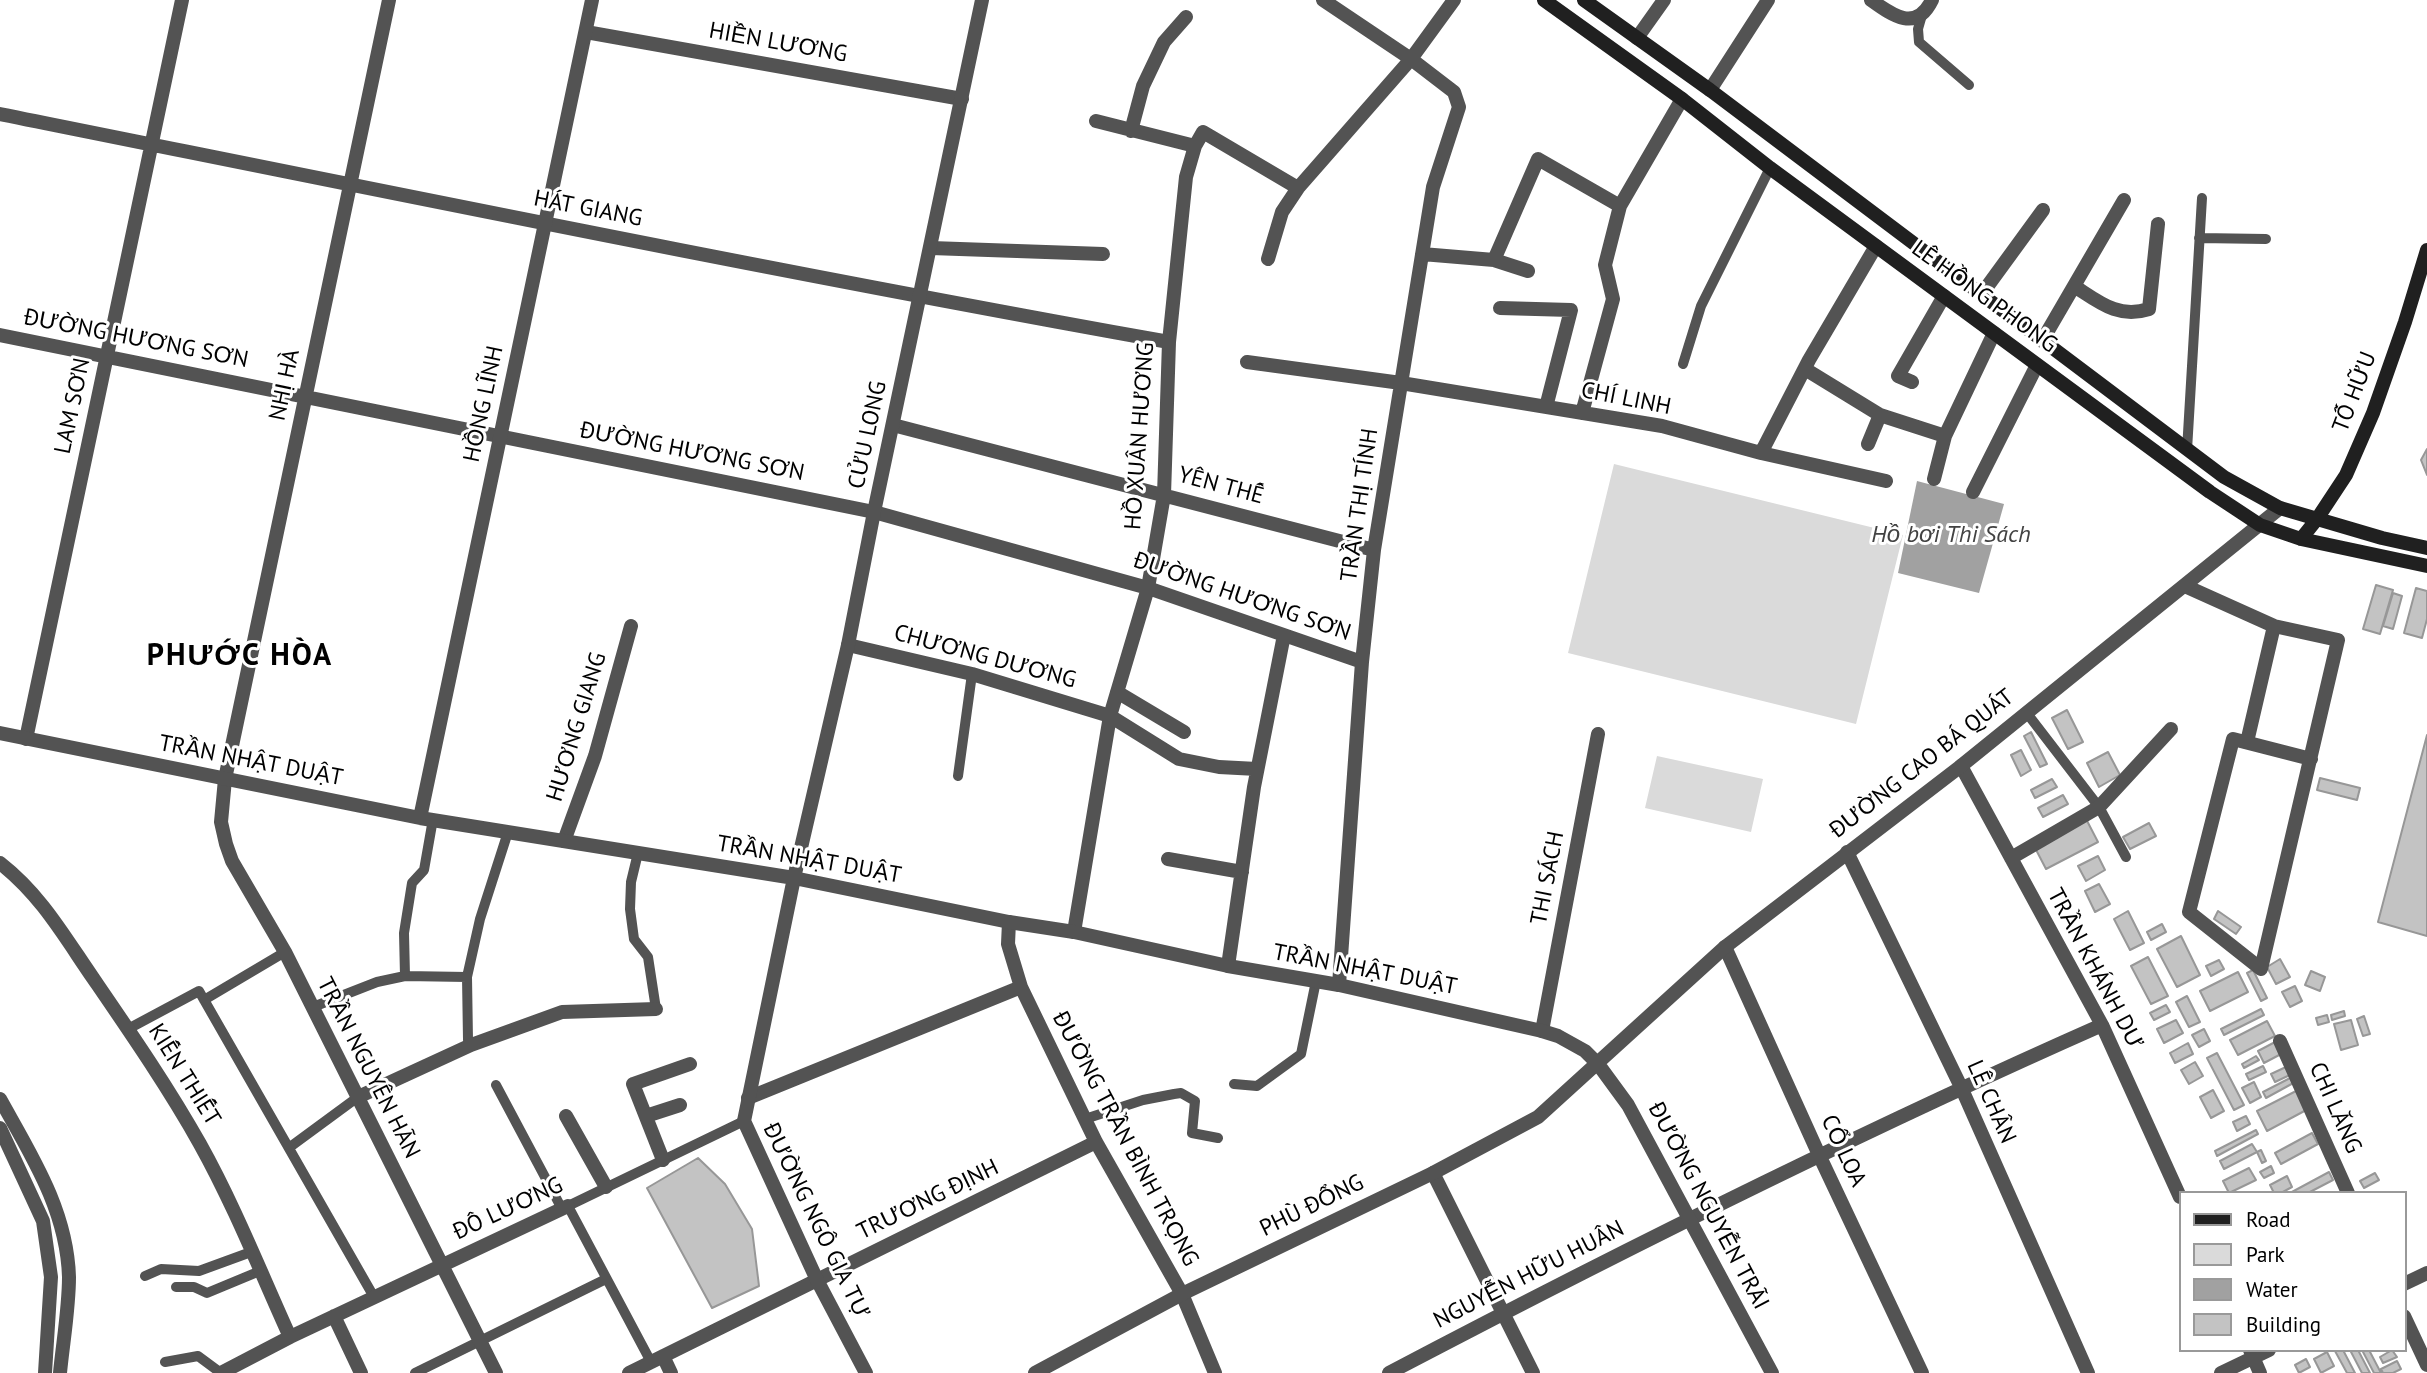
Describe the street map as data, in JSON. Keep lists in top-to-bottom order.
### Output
{
  "streets": {
    "main road": ["LÊ HỒNG PHONG", "TỐ HỮU"],
    "street": [
      "HIỀN LƯƠNG",
      "HÁT GIANG",
      "ĐƯỜNG HƯƠNG SƠN",
      "NHỊ HÀ",
      "CHÍ LINH",
      "HỒNG LĨNH",
      "LAM SƠN",
      "CỬU LONG",
      "HỒ XUÂN HƯƠNG",
      "YÊN THẾ",
      "TRẦN THỊ TÍNH",
      "CHƯƠNG DƯƠNG",
      "HƯƠNG GIANG",
      "TRẦN NHẬT DUẬT",
      "ĐƯỜNG CAO BÁ QUÁT",
      "THI SÁCH",
      "TRẦN KHÁNH DƯ",
      "TRẦN NGUYÊN HÃN",
      "KIẾN THIẾT",
      "LÊ CHÂN",
      "CHI LĂNG",
      "ĐƯỜNG TRẦN BÌNH TRỌNG",
      "CỔ LOA",
      "TRƯƠNG ĐỊNH",
      "PHÙ ĐỔNG",
      "ĐƯỜNG NGUYỄN TRÃI",
      "ĐÔ LƯƠNG",
      "ĐƯỜNG NGÔ GIA TỰ",
      "NGUYỄN HỮU HUÂN"
    ]
  },
  "crossings": [
    ["HIỀN LƯƠNG", "HỒNG LĨNH"],
    ["HIỀN LƯƠNG", "CỬU LONG"],
    ["HÁT GIANG", "NHỊ HÀ"],
    ["HÁT GIANG", "HỒNG LĨNH"],
    ["HÁT GIANG", "LAM SƠN"],
    ["HÁT GIANG", "CỬU LONG"],
    ["HÁT GIANG", "HỒ XUÂN HƯƠNG"],
    ["LÊ HỒNG PHONG", "TỐ HỮU"],
    ["LÊ HỒNG PHONG", "ĐƯỜNG CAO BÁ QUÁT"],
    ["ĐƯỜNG HƯƠNG SƠN", "NHỊ HÀ"],
    ["ĐƯỜNG HƯƠNG SƠN", "HỒNG LĨNH"],
    ["ĐƯỜNG HƯƠNG SƠN", "LAM SƠN"],
    ["ĐƯỜNG HƯƠNG SƠN", "CỬU LONG"],
    ["ĐƯỜNG HƯƠNG SƠN", "HỒ XUÂN HƯƠNG"],
    ["ĐƯỜNG HƯƠNG SƠN", "TRẦN THỊ TÍNH"],
    ["NHỊ HÀ", "TRẦN NHẬT DUẬT"],
    ["NHỊ HÀ", "TRẦN NGUYÊN HÃN"],
    ["CHÍ LINH", "TRẦN THỊ TÍNH"],
    ["HỒNG LĨNH", "TRẦN NHẬT DUẬT"],
    ["LAM SƠN", "TRẦN NHẬT DUẬT"],
    ["CỬU LONG", "YÊN THẾ"],
    ["CỬU LONG", "CHƯƠNG DƯƠNG"],
    ["CỬU LONG", "TRẦN NHẬT DUẬT"],
    ["CỬU LONG", "ĐƯỜNG NGÔ GIA TỰ"],
    ["HỒ XUÂN HƯƠNG", "YÊN THẾ"],
    ["HỒ XUÂN HƯƠNG", "CHƯƠNG DƯƠNG"],
    ["HỒ XUÂN HƯƠNG", "TRẦN NHẬT DUẬT"],
    ["YÊN THẾ", "TRẦN THỊ TÍNH"],
    ["TRẦN THỊ TÍNH", "TRẦN NHẬT DUẬT"],
    ["HƯƠNG GIANG", "TRẦN NHẬT DUẬT"],
    ["TRẦN NHẬT DUẬT", "ĐƯỜNG CAO BÁ QUÁT"],
    ["TRẦN NHẬT DUẬT", "THI SÁCH"],
    ["TRẦN NHẬT DUẬT", "TRẦN NGUYÊN HÃN"],
    ["TRẦN NHẬT DUẬT", "ĐƯỜNG TRẦN BÌNH TRỌNG"],
    ["TRẦN NHẬT DUẬT", "PHÙ ĐỔNG"],
    ["TRẦN NHẬT DUẬT", "ĐƯỜNG NGUYỄN TRÃI"],
    ["TRẦN NHẬT DUẬT", "ĐƯỜNG NGÔ GIA TỰ"],
    ["ĐƯỜNG CAO BÁ QUÁT", "TRẦN KHÁNH DƯ"],
    ["ĐƯỜNG CAO BÁ QUÁT", "LÊ CHÂN"],
    ["ĐƯỜNG CAO BÁ QUÁT", "CỔ LOA"],
    ["ĐƯỜNG CAO BÁ QUÁT", "PHÙ ĐỔNG"],
    ["ĐƯỜNG CAO BÁ QUÁT", "ĐƯỜNG NGUYỄN TRÃI"],
    ["TRẦN KHÁNH DƯ", "NGUYỄN HỮU HUÂN"],
    ["TRẦN NGUYÊN HÃN", "ĐÔ LƯƠNG"],
    ["KIẾN THIẾT", "ĐÔ LƯƠNG"],
    ["LÊ CHÂN", "NGUYỄN HỮU HUÂN"],
    ["ĐƯỜNG TRẦN BÌNH TRỌNG", "TRƯƠNG ĐỊNH"],
    ["ĐƯỜNG TRẦN BÌNH TRỌNG", "PHÙ ĐỔNG"],
    ["CỔ LOA", "NGUYỄN HỮU HUÂN"],
    ["TRƯƠNG ĐỊNH", "ĐƯỜNG NGÔ GIA TỰ"],
    ["PHÙ ĐỔNG", "ĐƯỜNG NGUYỄN TRÃI"],
    ["ĐƯỜNG NGUYỄN TRÃI", "NGUYỄN HỮU HUÂN"],
    ["ĐÔ LƯƠNG", "ĐƯỜNG NGÔ GIA TỰ"]
  ],
  "districts": ["PHƯỚC HÒA"],
  "water": ["Hồ bơi Thi Sách"],
  "legend": [
    "Road",
    "Park",
    "Water",
    "Building"
  ]
}
